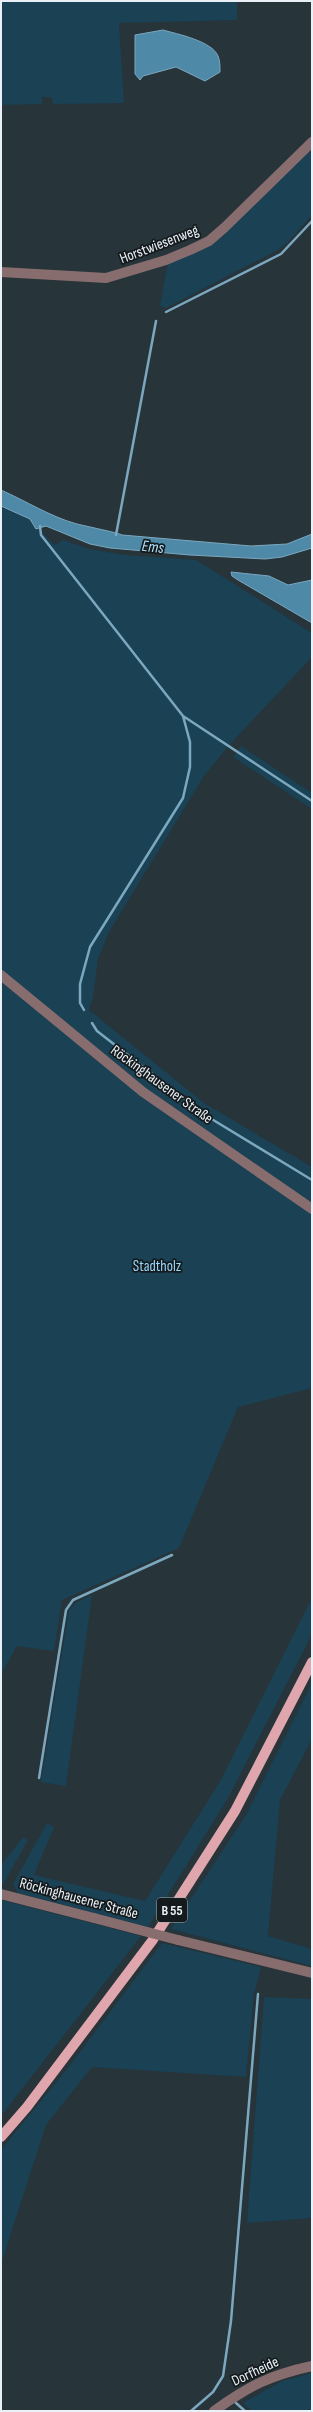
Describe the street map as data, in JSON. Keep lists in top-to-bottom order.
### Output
{
  "streets": {
    "main road": ["B 55"],
    "street": ["Horstwiesenweg", "Röckinghausener Straße", "Dorfheide"]
  },
  "water": ["Ems"],
  "parks": ["Stadtholz"]
}
